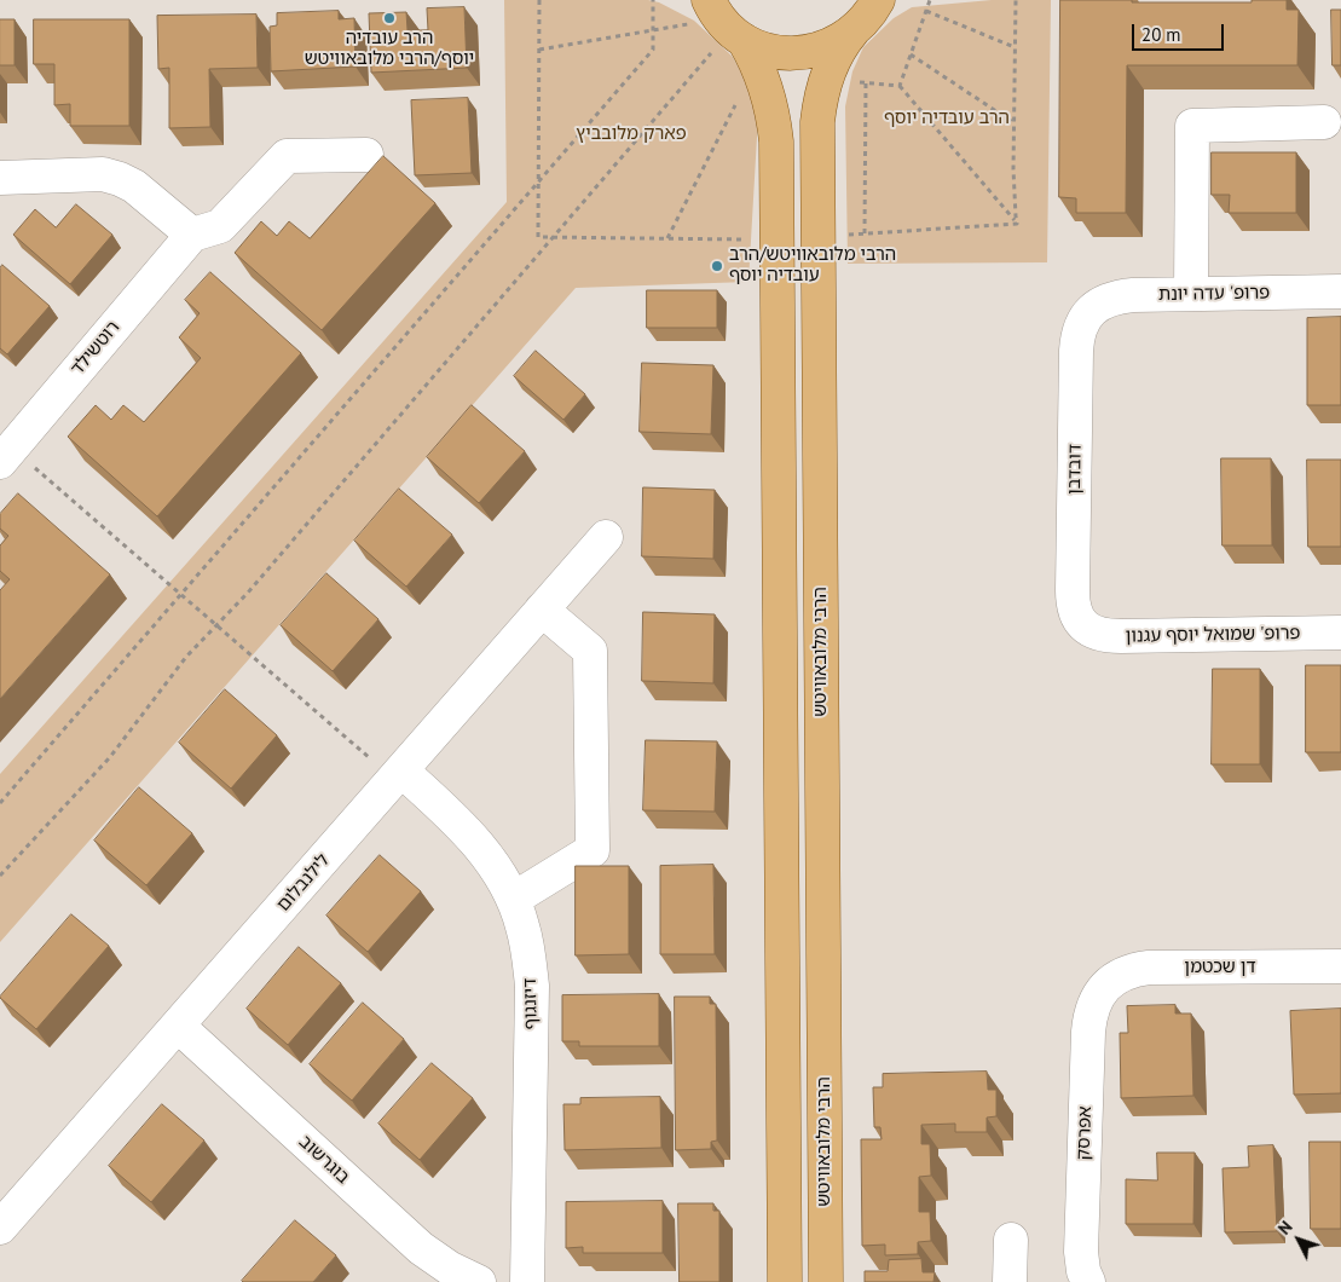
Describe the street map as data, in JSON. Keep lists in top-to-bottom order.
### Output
{
  "streets": {
    "main road": ["הרבי מלובאוויטש"],
    "street": [
      "פרופ' עדה יונת",
      "רוטשילד",
      "דובדבן",
      "פרופ' שמואל יוסף עגנון",
      "לילנבלום",
      "דן שכטמן",
      "דיזנגוף",
      "אפרסק",
      "בוגרשוב"
    ]
  },
  "crossings": [
    ["פרופ' עדה יונת", "דובדבן"],
    ["דובדבן", "פרופ' שמואל יוסף עגנון"],
    ["לילנבלום", "דיזנגוף"],
    ["לילנבלום", "בוגרשוב"],
    ["דן שכטמן", "אפרסק"]
  ],
  "parks": ["הרב עובדיה יוסף", "פארק מלובביץ"],
  "places": ["הרב עובדיה יוסף/הרבי מלובאוויטש", "הרבי מלובאוויטש/הרב עובדיה יוסף"],
  "scale_bar": "20 m",
  "north": "top left"
}
